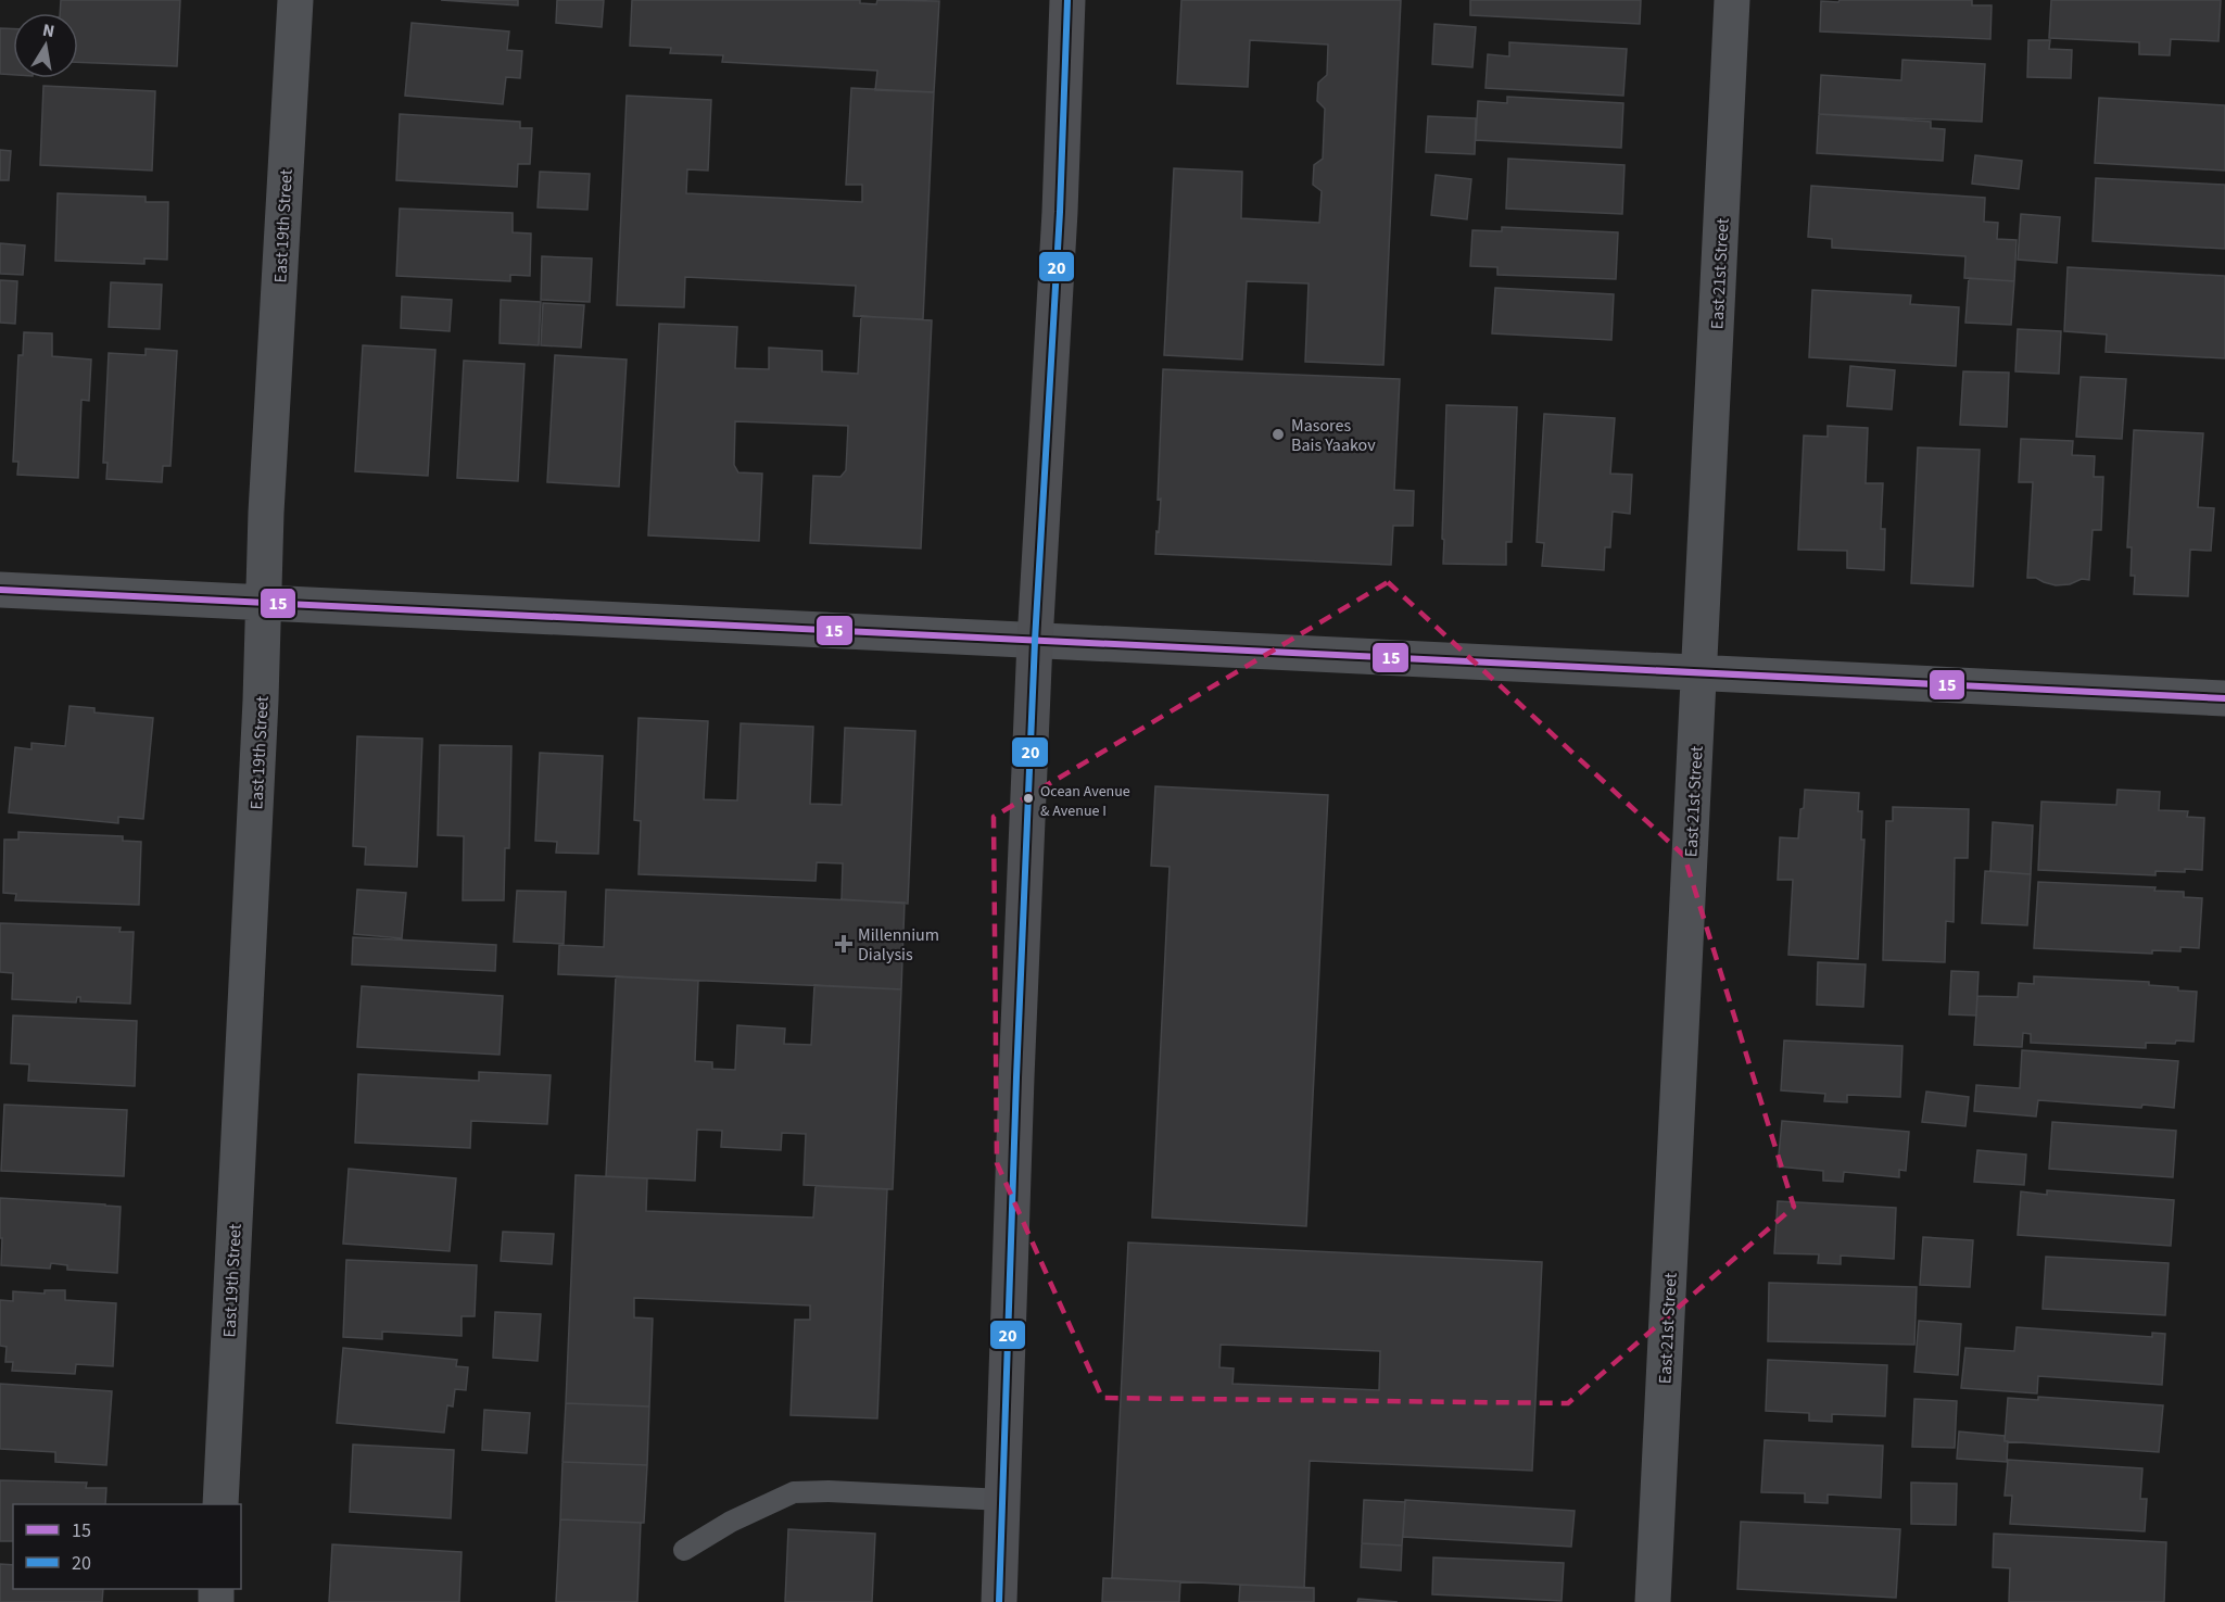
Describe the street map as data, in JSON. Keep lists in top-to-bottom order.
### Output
{
  "streets": {
    "street": ["East 19th Street", "East 21st Street"]
  },
  "places": {
    "other": ["Masores Bais Yaakov", "Ocean Avenue & Avenue I"],
    "health": ["Millennium Dialysis"]
  },
  "lines": ["transit line 20", "transit line 15"],
  "legend": ["15", "20"],
  "north": "top"
}
